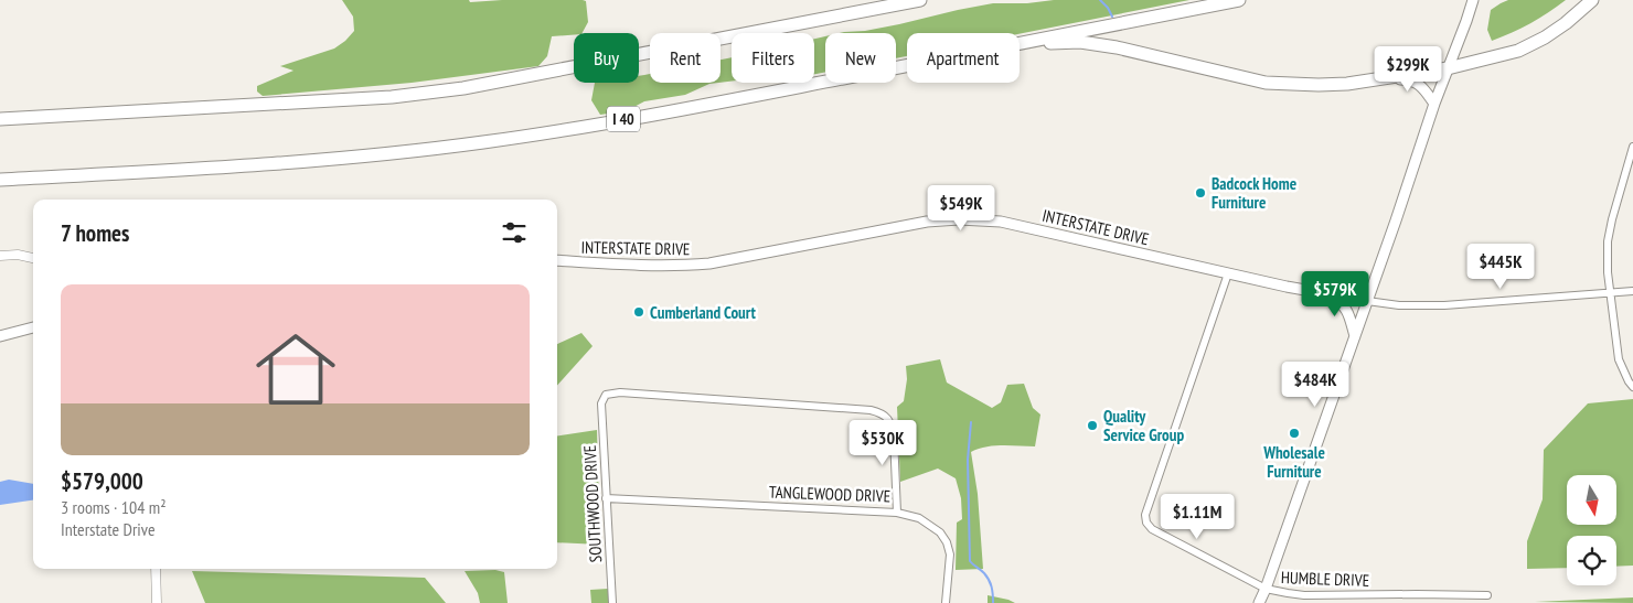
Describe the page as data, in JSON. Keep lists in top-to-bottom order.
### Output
{
  "streets": {
    "highway": ["I 40"],
    "main road": ["INTERSTATE DRIVE"],
    "street": ["TANGLEWOOD DRIVE", "SOUTHWOOD DRIVE", "HUMBLE DRIVE"]
  },
  "crossings": [
    ["INTERSTATE DRIVE", "HUMBLE DRIVE"],
    ["TANGLEWOOD DRIVE", "SOUTHWOOD DRIVE"]
  ],
  "places": [
    "Badcock Home Furniture",
    "Cumberland Court",
    "Quality Service Group",
    "Wholesale Furniture"
  ],
  "north": "bottom",
  "page": {
    "chip": [
      "Buy",
      "Rent",
      "Filters",
      "New",
      "Apartment"
    ],
    "price": [
      "$299K",
      "$549K",
      "$445K",
      "$579K",
      "$484K",
      "$530K",
      "$1.11M"
    ],
    "heading": "7 homes",
    "list": [
      {
        "name": "$579,000",
        "note": "3 rooms · 104 m² · Interstate Drive"
      }
    ]
  }
}
